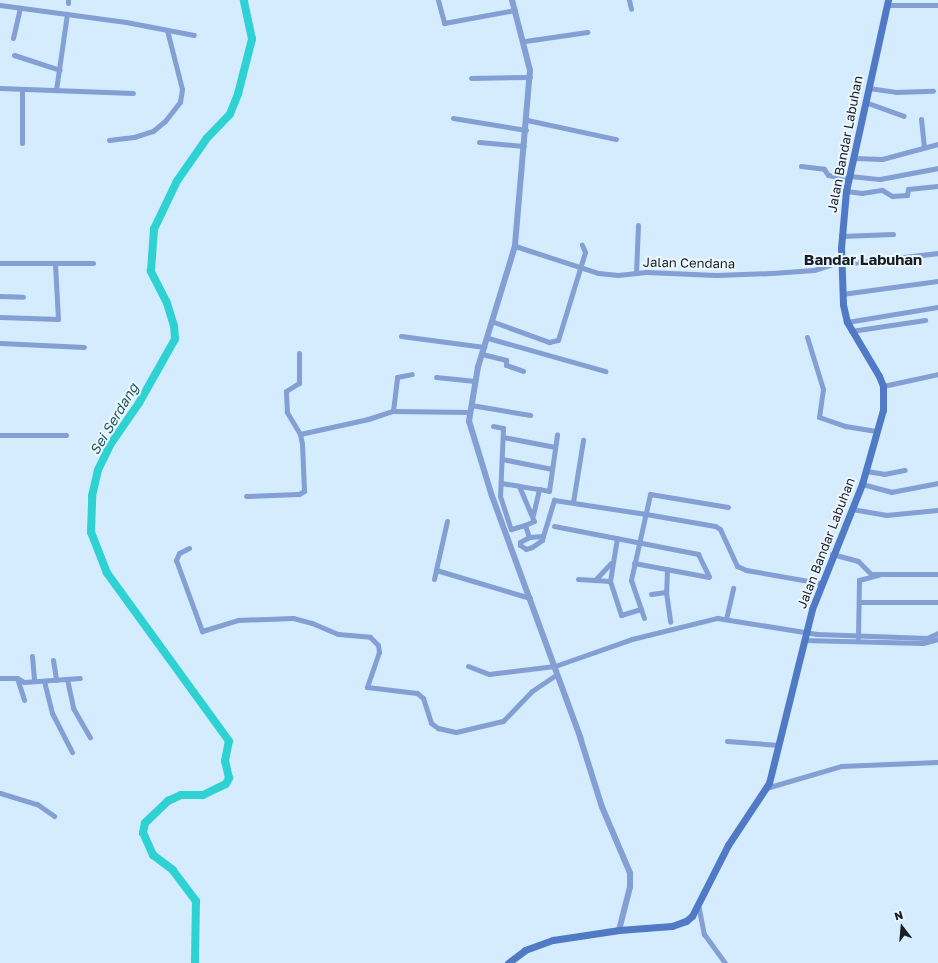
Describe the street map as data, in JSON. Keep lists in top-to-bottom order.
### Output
{
  "streets": {
    "main road": ["Jalan Bandar Labuhan"],
    "street": ["Jalan Cendana"]
  },
  "crossings": [
    ["Jalan Bandar Labuhan", "Jalan Cendana"]
  ],
  "districts": ["Bandar Labuhan"],
  "water": ["Sei Serdang"],
  "north": "top"
}
